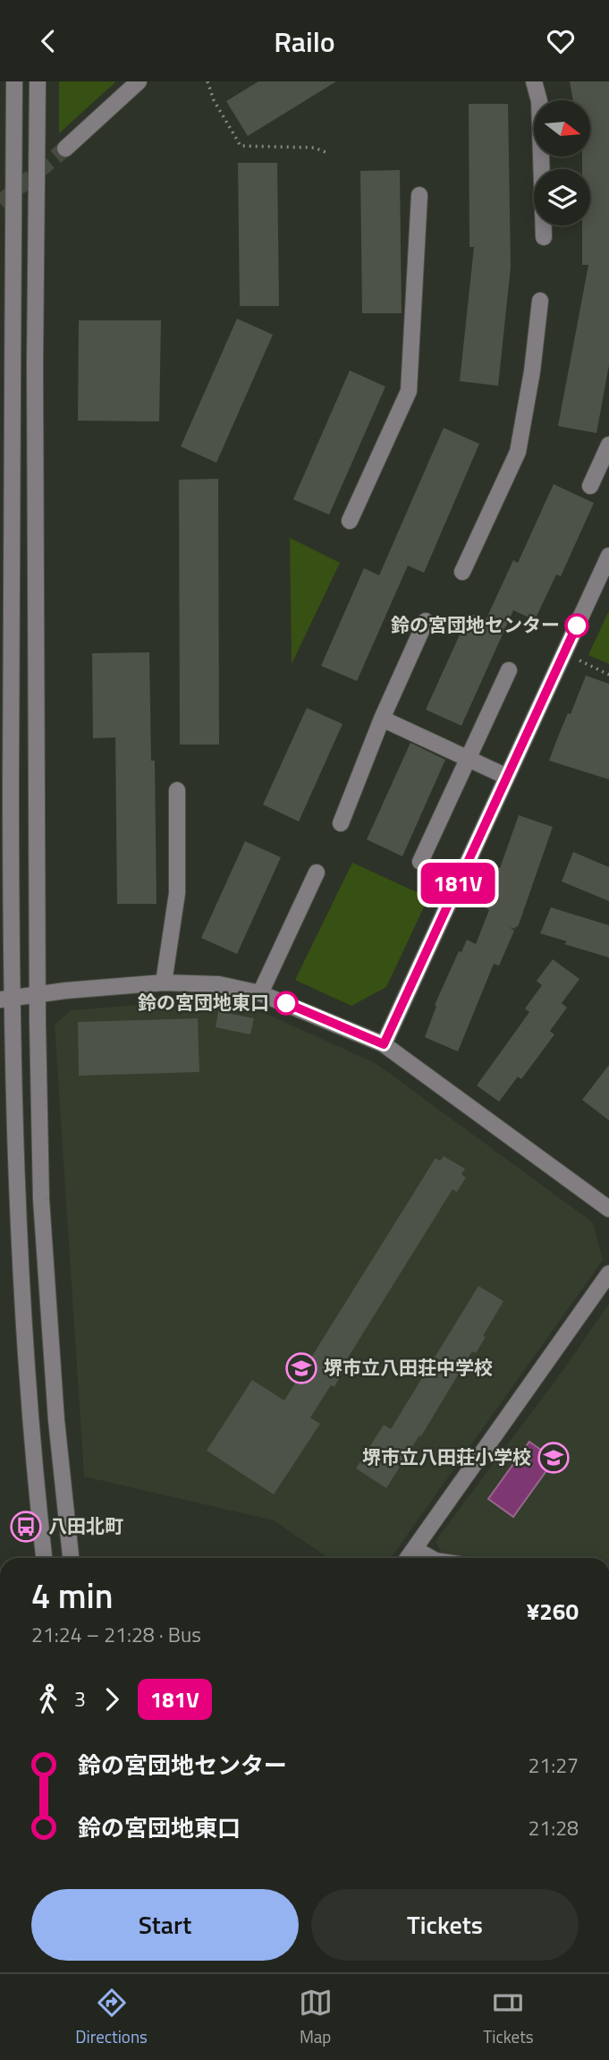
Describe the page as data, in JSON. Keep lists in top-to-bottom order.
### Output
{
  "places": {
    "other": ["鈴の宮団地センター", "鈴の宮団地東口"],
    "school or university": ["堺市立八田荘中学校", "堺市立八田荘小学校"],
    "bus stop": ["八田北町"]
  },
  "lines": ["bus line 181V"],
  "north": "right",
  "page": {
    "header": "Railo",
    "on_map": "181V",
    "heading": ["4 min", "21:24 – 21:28 · Bus", "¥260"],
    "legs": ["3", "181V"],
    "list": [
      {
        "name": "鈴の宮団地センター",
        "value": "21:27"
      },
      {
        "name": "鈴の宮団地東口",
        "value": "21:28"
      }
    ],
    "buttons": ["Start", "Tickets"],
    "tabs": ["Directions", "Map", "Tickets"]
  }
}
